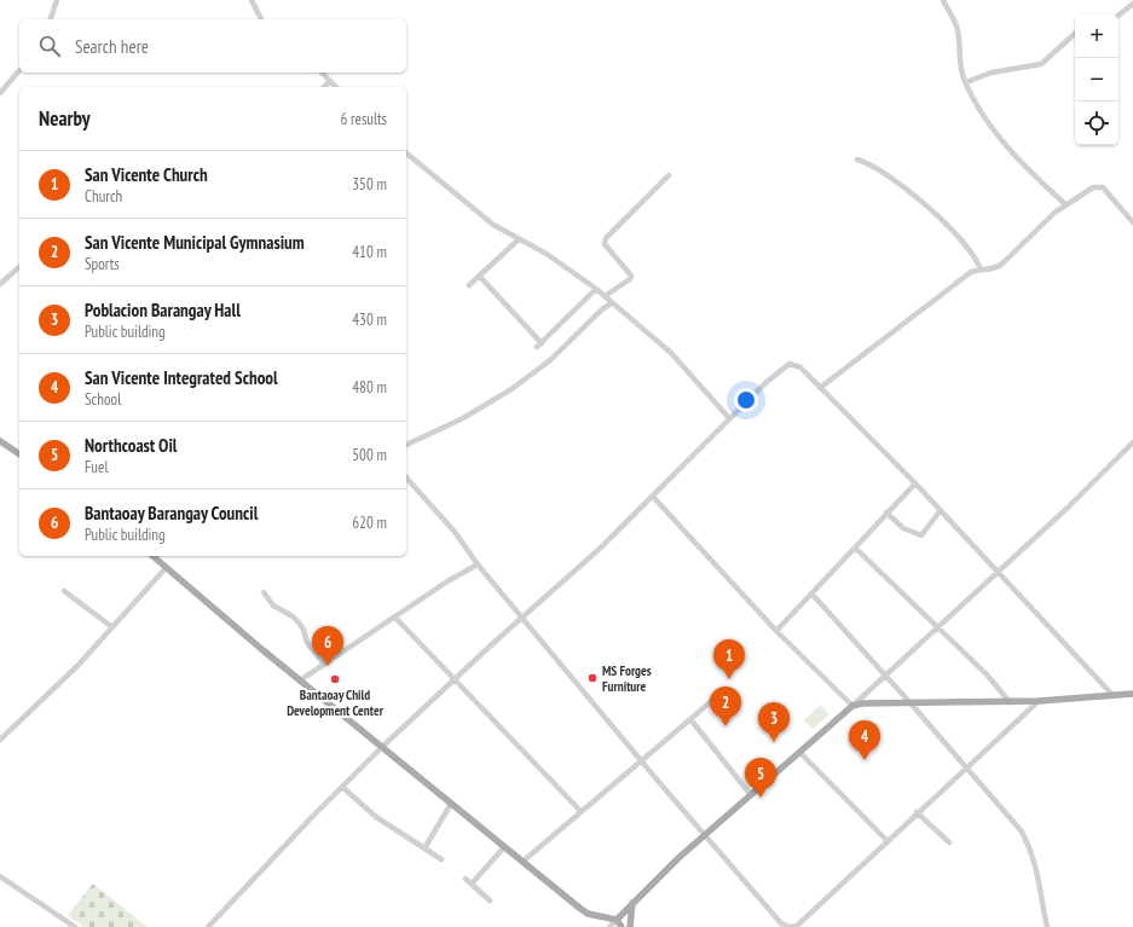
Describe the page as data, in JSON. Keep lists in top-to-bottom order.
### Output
{
  "places": ["MS Forges Furniture", "Bantaoay Child Development Center"],
  "page": {
    "map_buttons": ["+", "−"],
    "search": "Search here",
    "heading": ["Nearby", "6 results"],
    "list": [
      {
        "mark": "1",
        "name": "San Vicente Church",
        "note": "Church",
        "value": "350 m"
      },
      {
        "mark": "2",
        "name": "San Vicente Municipal Gymnasium",
        "note": "Sports",
        "value": "410 m"
      },
      {
        "mark": "3",
        "name": "Poblacion Barangay Hall",
        "note": "Public building",
        "value": "430 m"
      },
      {
        "mark": "4",
        "name": "San Vicente Integrated School",
        "note": "School",
        "value": "480 m"
      },
      {
        "mark": "5",
        "name": "Northcoast Oil",
        "note": "Fuel",
        "value": "500 m"
      },
      {
        "mark": "6",
        "name": "Bantaoay Barangay Council",
        "note": "Public building",
        "value": "620 m"
      }
    ],
    "pins": [
      "6",
      "1",
      "2",
      "3",
      "4",
      "5"
    ]
  }
}
